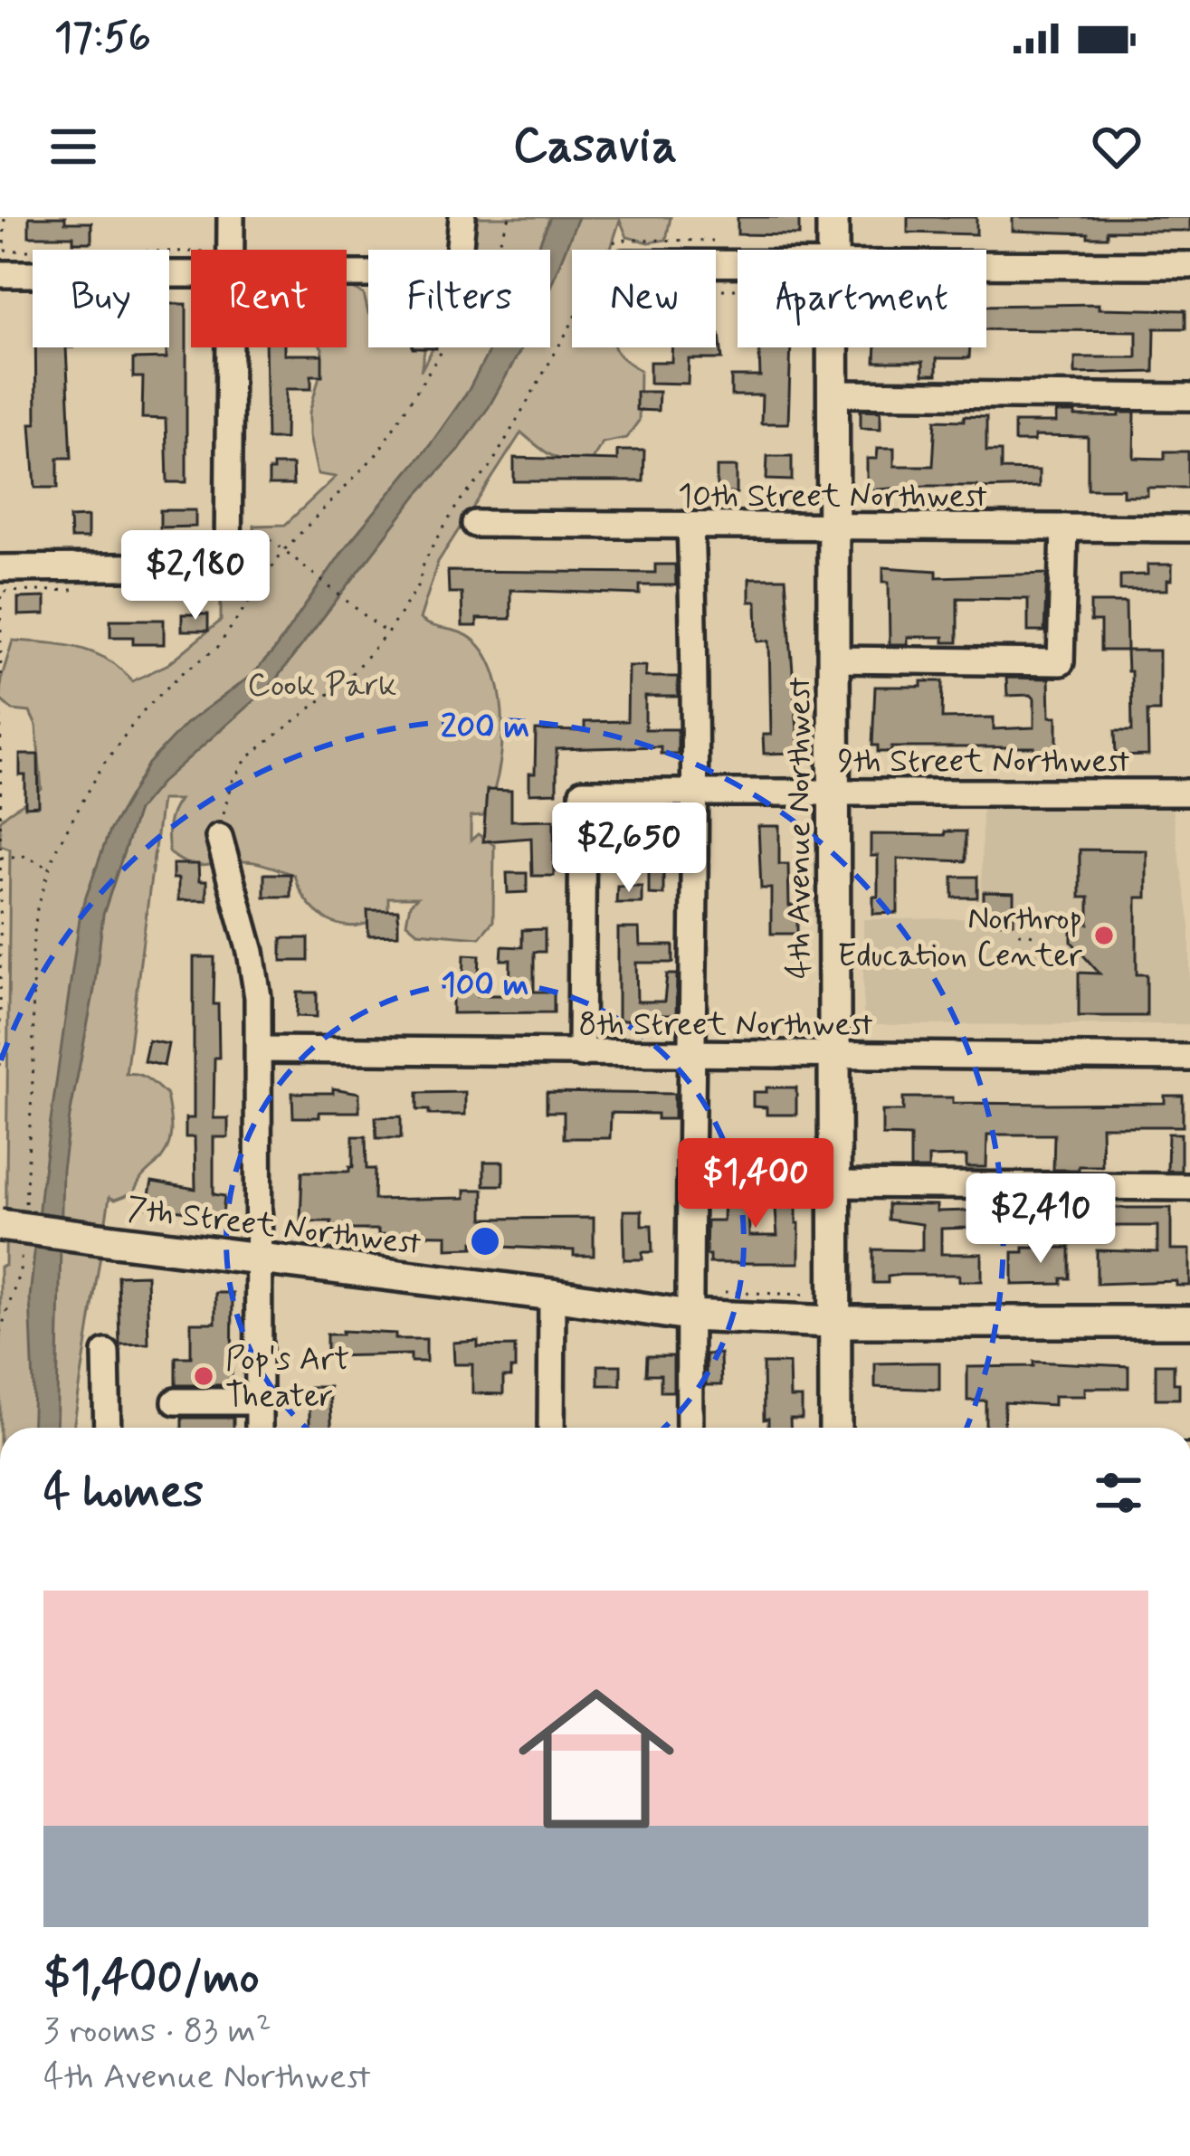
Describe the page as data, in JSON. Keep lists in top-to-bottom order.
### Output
{
  "streets": {
    "main road": ["4th Avenue Northwest", "7th Street Northwest"],
    "street": ["10th Street Northwest", "9th Street Northwest", "8th Street Northwest"]
  },
  "crossings": [
    ["10th Street Northwest", "4th Avenue Northwest"],
    ["9th Street Northwest", "4th Avenue Northwest"],
    ["9th Street Northwest", "8th Street Northwest"],
    ["4th Avenue Northwest", "8th Street Northwest"],
    ["4th Avenue Northwest", "7th Street Northwest"]
  ],
  "parks": ["Cook Park"],
  "places": ["Northrop Education Center", "Pop's Art Theater"],
  "page": {
    "status": "17:56",
    "header": "Casavia",
    "chip": [
      "Buy",
      "Rent",
      "Filters",
      "New",
      "Apartment"
    ],
    "price": [
      "$2,180",
      "$2,650",
      "$1,400",
      "$2,410"
    ],
    "heading": "4 homes",
    "list": [
      {
        "name": "$1,400/mo",
        "note": "3 rooms · 83 m² · 4th Avenue Northwest"
      }
    ]
  },
  "rings": ["200 m", "100 m"]
}
